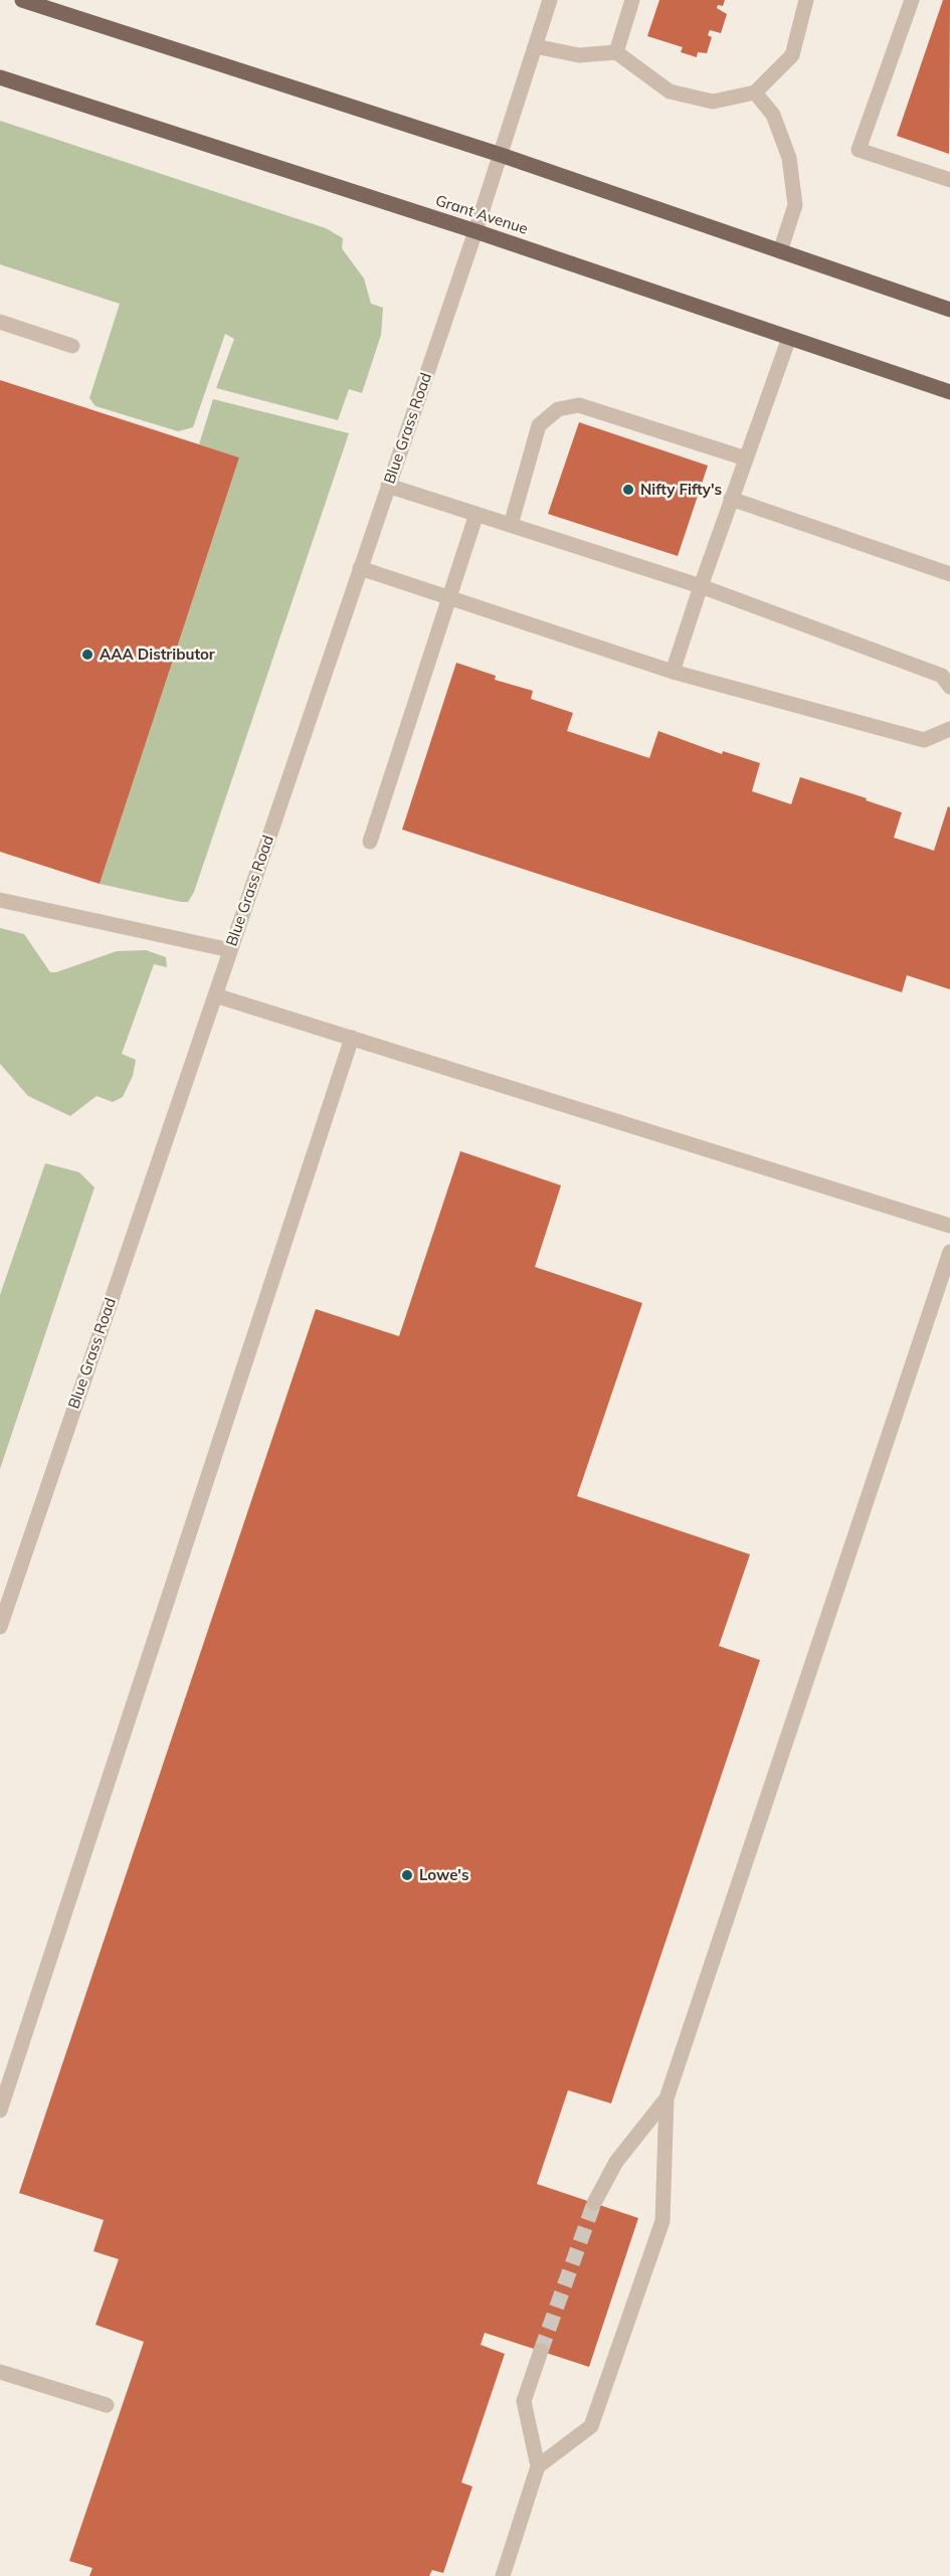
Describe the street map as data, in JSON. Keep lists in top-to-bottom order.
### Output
{
  "streets": {
    "main road": ["Grant Avenue"],
    "street": ["Blue Grass Road"]
  },
  "crossings": [
    ["Grant Avenue", "Blue Grass Road"]
  ],
  "places": ["Nifty Fifty's", "AAA Distributor", "Lowe's"]
}
